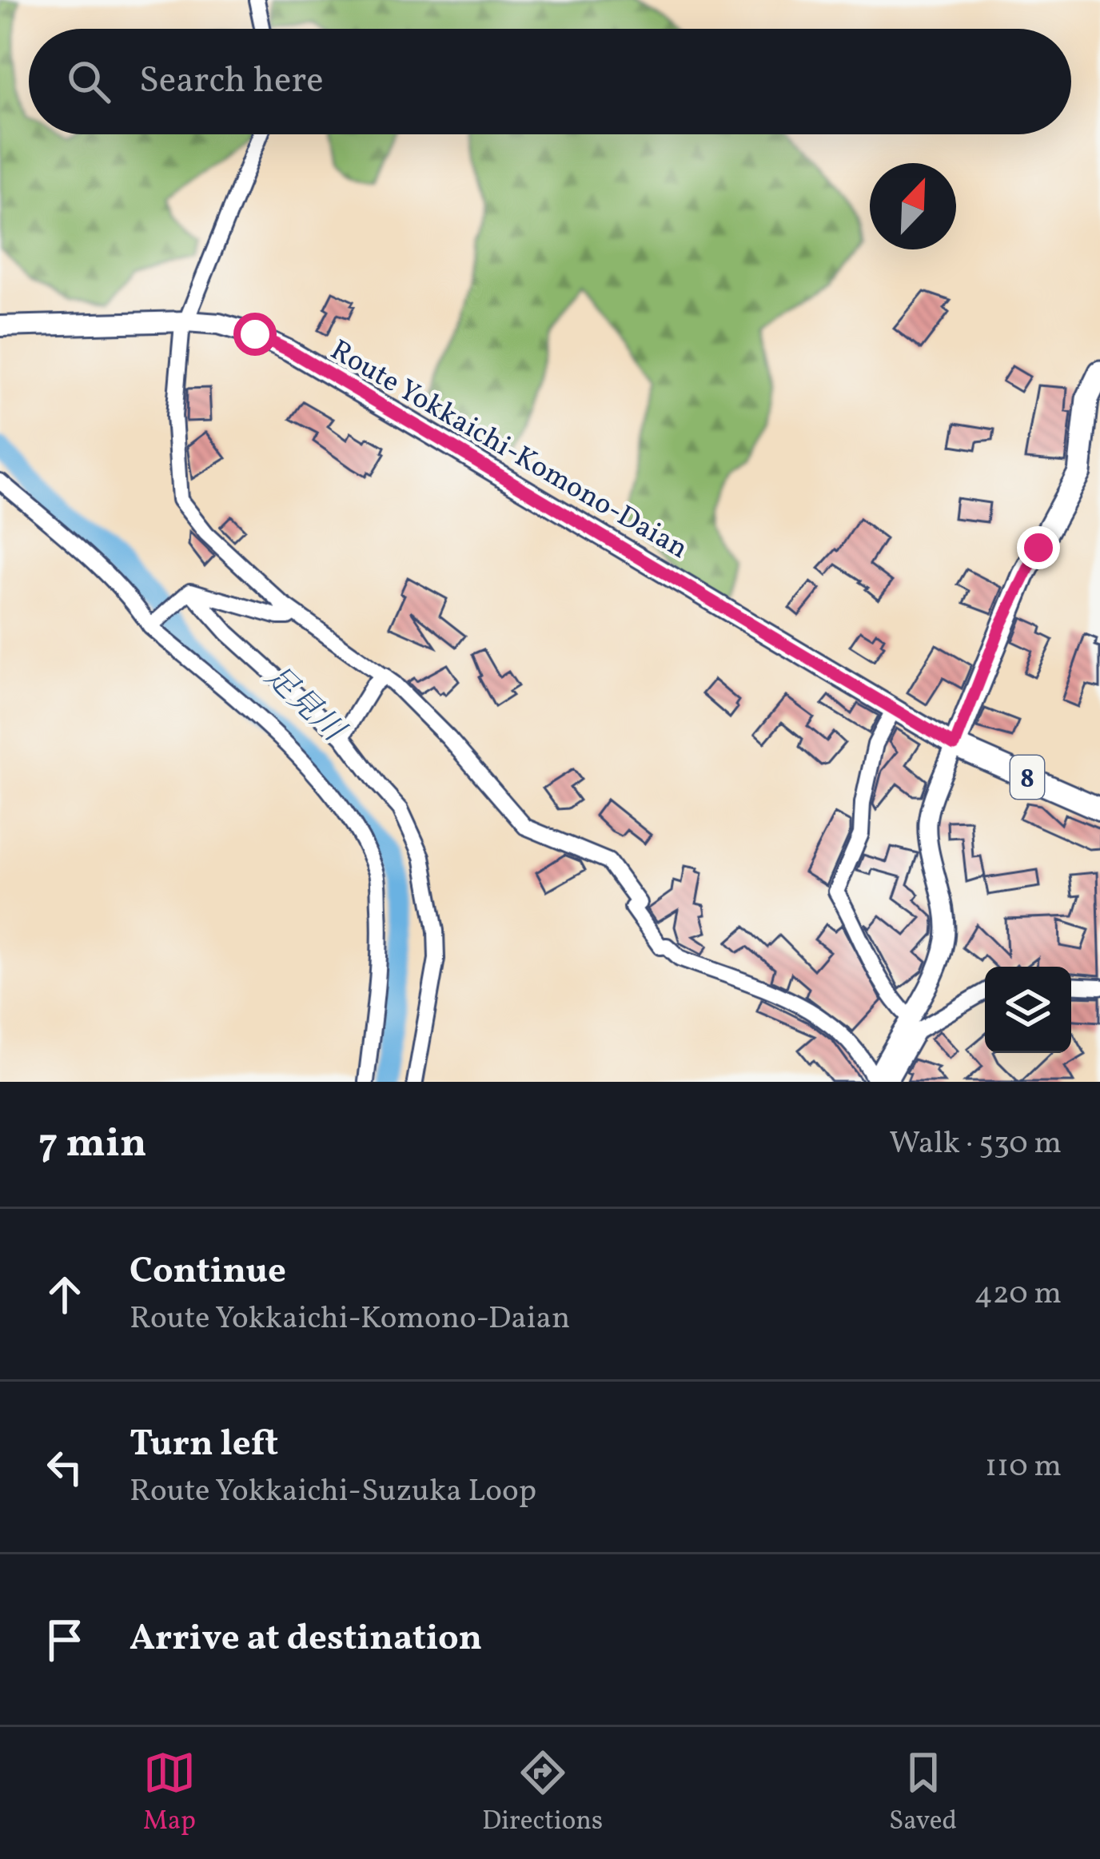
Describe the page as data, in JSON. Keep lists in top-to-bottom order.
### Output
{
  "streets": {
    "main road": ["Route Yokkaichi-Komono-Daian", "8"]
  },
  "crossings": [
    ["Route Yokkaichi-Komono-Daian", "8"]
  ],
  "water": ["足見川"],
  "north": "top right",
  "page": {
    "search": "Search here",
    "heading": ["7 min", "Walk · 530 m"],
    "list": [
      ["Continue", "Route Yokkaichi-Komono-Daian", "420 m"],
      ["Turn left", "Route Yokkaichi-Suzuka Loop", "110 m"],
      "Arrive at destination"
    ],
    "nav": ["Map", "Directions", "Saved"]
  }
}
